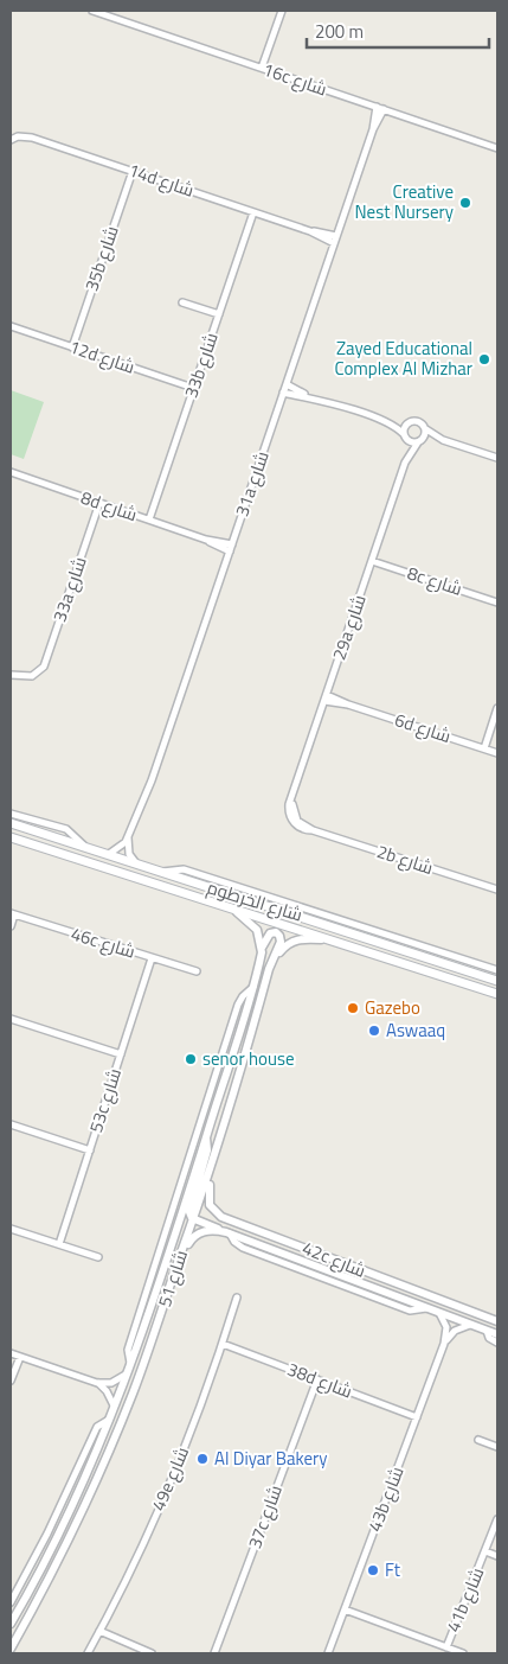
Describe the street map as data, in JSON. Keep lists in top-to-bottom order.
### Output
{
  "streets": {
    "main road": ["شارع الخرطوم"],
    "street": [
      "16c شارع",
      "14d شارع",
      "35b شارع",
      "12d شارع",
      "33b شارع",
      "31a شارع",
      "8d شارع",
      "8c شارع",
      "33a شارع",
      "29a شارع",
      "6d شارع",
      "2b شارع",
      "46c شارع",
      "53c شارع",
      "42c شارع",
      "شارع 51",
      "38d شارع",
      "49e شارع",
      "43b شارع",
      "37c شارع",
      "41b شارع"
    ]
  },
  "crossings": [
    ["16c شارع", "31a شارع"],
    ["14d شارع", "35b شارع"],
    ["14d شارع", "33b شارع"],
    ["14d شارع", "31a شارع"],
    ["35b شارع", "12d شارع"],
    ["12d شارع", "33b شارع"],
    ["33b شارع", "8d شارع"],
    ["31a شارع", "8d شارع"],
    ["31a شارع", "شارع الخرطوم"],
    ["8d شارع", "33a شارع"],
    ["8c شارع", "29a شارع"],
    ["29a شارع", "6d شارع"],
    ["29a شارع", "2b شارع"],
    ["شارع الخرطوم", "شارع 51"],
    ["46c شارع", "53c شارع"],
    ["42c شارع", "شارع 51"],
    ["42c شارع", "43b شارع"],
    ["38d شارع", "49e شارع"],
    ["38d شارع", "43b شارع"],
    ["38d شارع", "37c شارع"]
  ],
  "places": [
    "Creative Nest Nursery",
    "Zayed Educational Complex Al Mizhar",
    "Gazebo",
    "Aswaaq",
    "senor house",
    "Al Diyar Bakery",
    "Ft"
  ],
  "scale_bar": "200 m"
}
